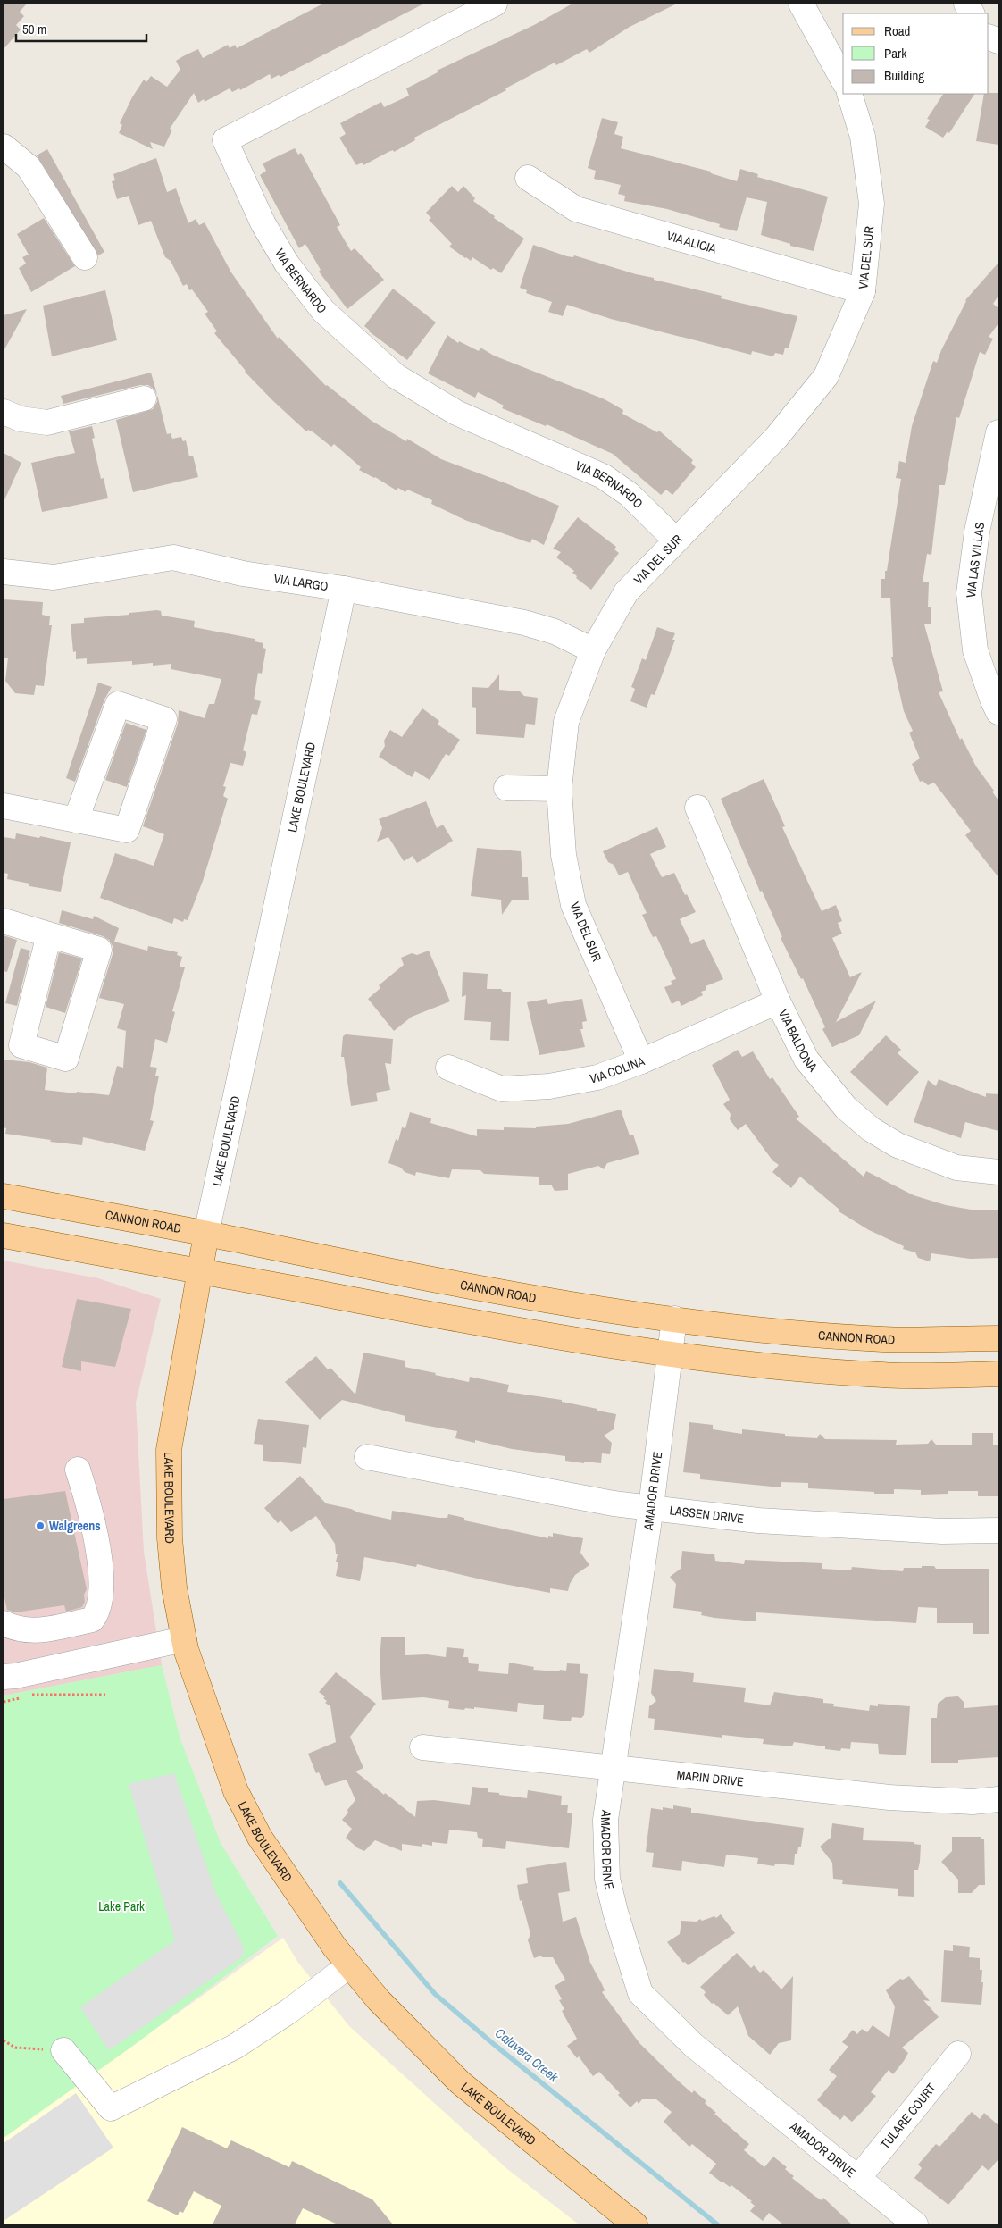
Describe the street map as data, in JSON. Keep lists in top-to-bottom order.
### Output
{
  "streets": {
    "main road": ["LAKE BOULEVARD", "CANNON ROAD"],
    "street": [
      "VIA ALICIA",
      "VIA DEL SUR",
      "VIA BERNARDO",
      "VIA LAS VILLAS",
      "VIA LARGO",
      "VIA BALDONA",
      "VIA COLINA",
      "AMADOR DRIVE",
      "LASSEN DRIVE",
      "MARIN DRIVE",
      "TULARE COURT"
    ]
  },
  "crossings": [
    ["VIA ALICIA", "VIA DEL SUR"],
    ["VIA DEL SUR", "VIA BERNARDO"],
    ["VIA DEL SUR", "VIA LARGO"],
    ["VIA DEL SUR", "VIA COLINA"],
    ["VIA LARGO", "LAKE BOULEVARD"],
    ["LAKE BOULEVARD", "CANNON ROAD"],
    ["VIA BALDONA", "VIA COLINA"],
    ["CANNON ROAD", "AMADOR DRIVE"],
    ["AMADOR DRIVE", "LASSEN DRIVE"],
    ["AMADOR DRIVE", "MARIN DRIVE"],
    ["AMADOR DRIVE", "TULARE COURT"]
  ],
  "water": ["Calavera Creek"],
  "parks": ["Lake Park"],
  "places": ["Walgreens"],
  "legend": ["Road", "Park", "Building"],
  "scale_bar": "50 m"
}
